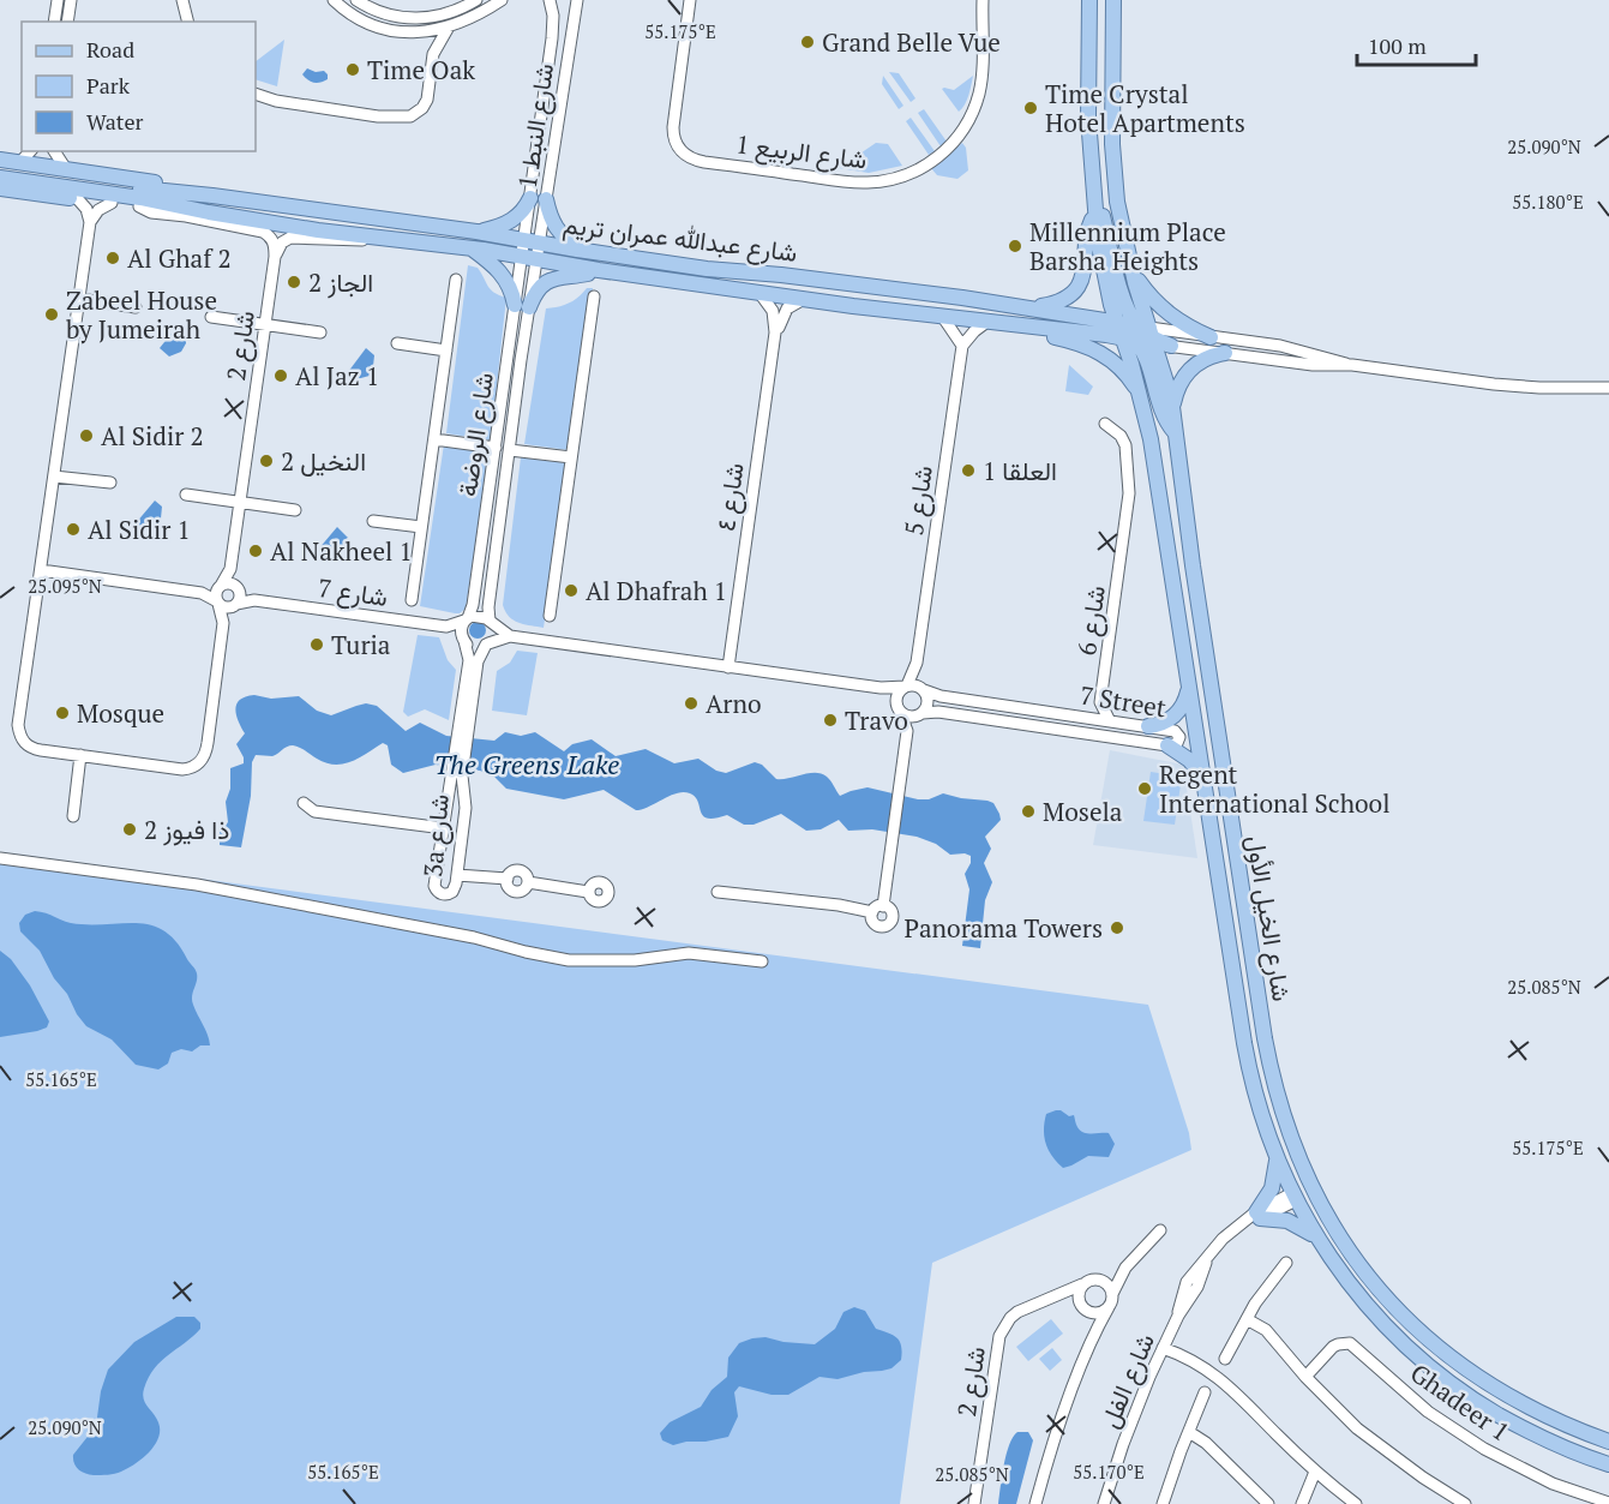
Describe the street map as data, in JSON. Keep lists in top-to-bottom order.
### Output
{
  "streets": {
    "main road": ["شارع عبدالله عمران تريم", "شارع الخيل الأول"],
    "street": [
      "شارع النبط 1",
      "شارع الربيع 1",
      "شارع 2",
      "شارع الروضة",
      "شارع ٤",
      "شارع 5",
      "شارع 7",
      "شارع 6",
      "7 Street",
      "3a شارع",
      "شارع الفل",
      "Ghadeer 1"
    ]
  },
  "crossings": [
    ["شارع النبط 1", "شارع عبدالله عمران تريم"],
    ["شارع النبط 1", "شارع الروضة"],
    ["شارع عبدالله عمران تريم", "شارع الروضة"],
    ["شارع عبدالله عمران تريم", "شارع ٤"],
    ["شارع عبدالله عمران تريم", "شارع الخيل الأول"],
    ["شارع 2", "شارع 7"],
    ["شارع الروضة", "شارع 7"],
    ["شارع الروضة", "3a شارع"],
    ["شارع 5", "7 Street"],
    ["شارع 7", "3a شارع"],
    ["شارع الخيل الأول", "شارع الفل"]
  ],
  "water": ["The Greens Lake"],
  "places": [
    "Grand Belle Vue",
    "Time Oak",
    "Time Crystal Hotel Apartments",
    "Millennium Place Barsha Heights",
    "Al Ghaf 2",
    "الجاز 2",
    "Zabeel House by Jumeirah",
    "Al Jaz 1",
    "Al Sidir 2",
    "النخيل 2",
    "العلقا 1",
    "Al Sidir 1",
    "Al Nakheel 1",
    "Al Dhafrah 1",
    "Turia",
    "Arno",
    "Mosque",
    "Travo",
    "Regent International School",
    "Mosela",
    "ذا فيوز 2",
    "Panorama Towers"
  ],
  "legend": ["Road", "Park", "Water"],
  "scale_bar": "100 m",
  "coordinates": [
    "55.175°E",
    "25.090°N",
    "55.180°E",
    "25.095°N",
    "25.085°N",
    "55.165°E",
    "55.170°E"
  ]
}
